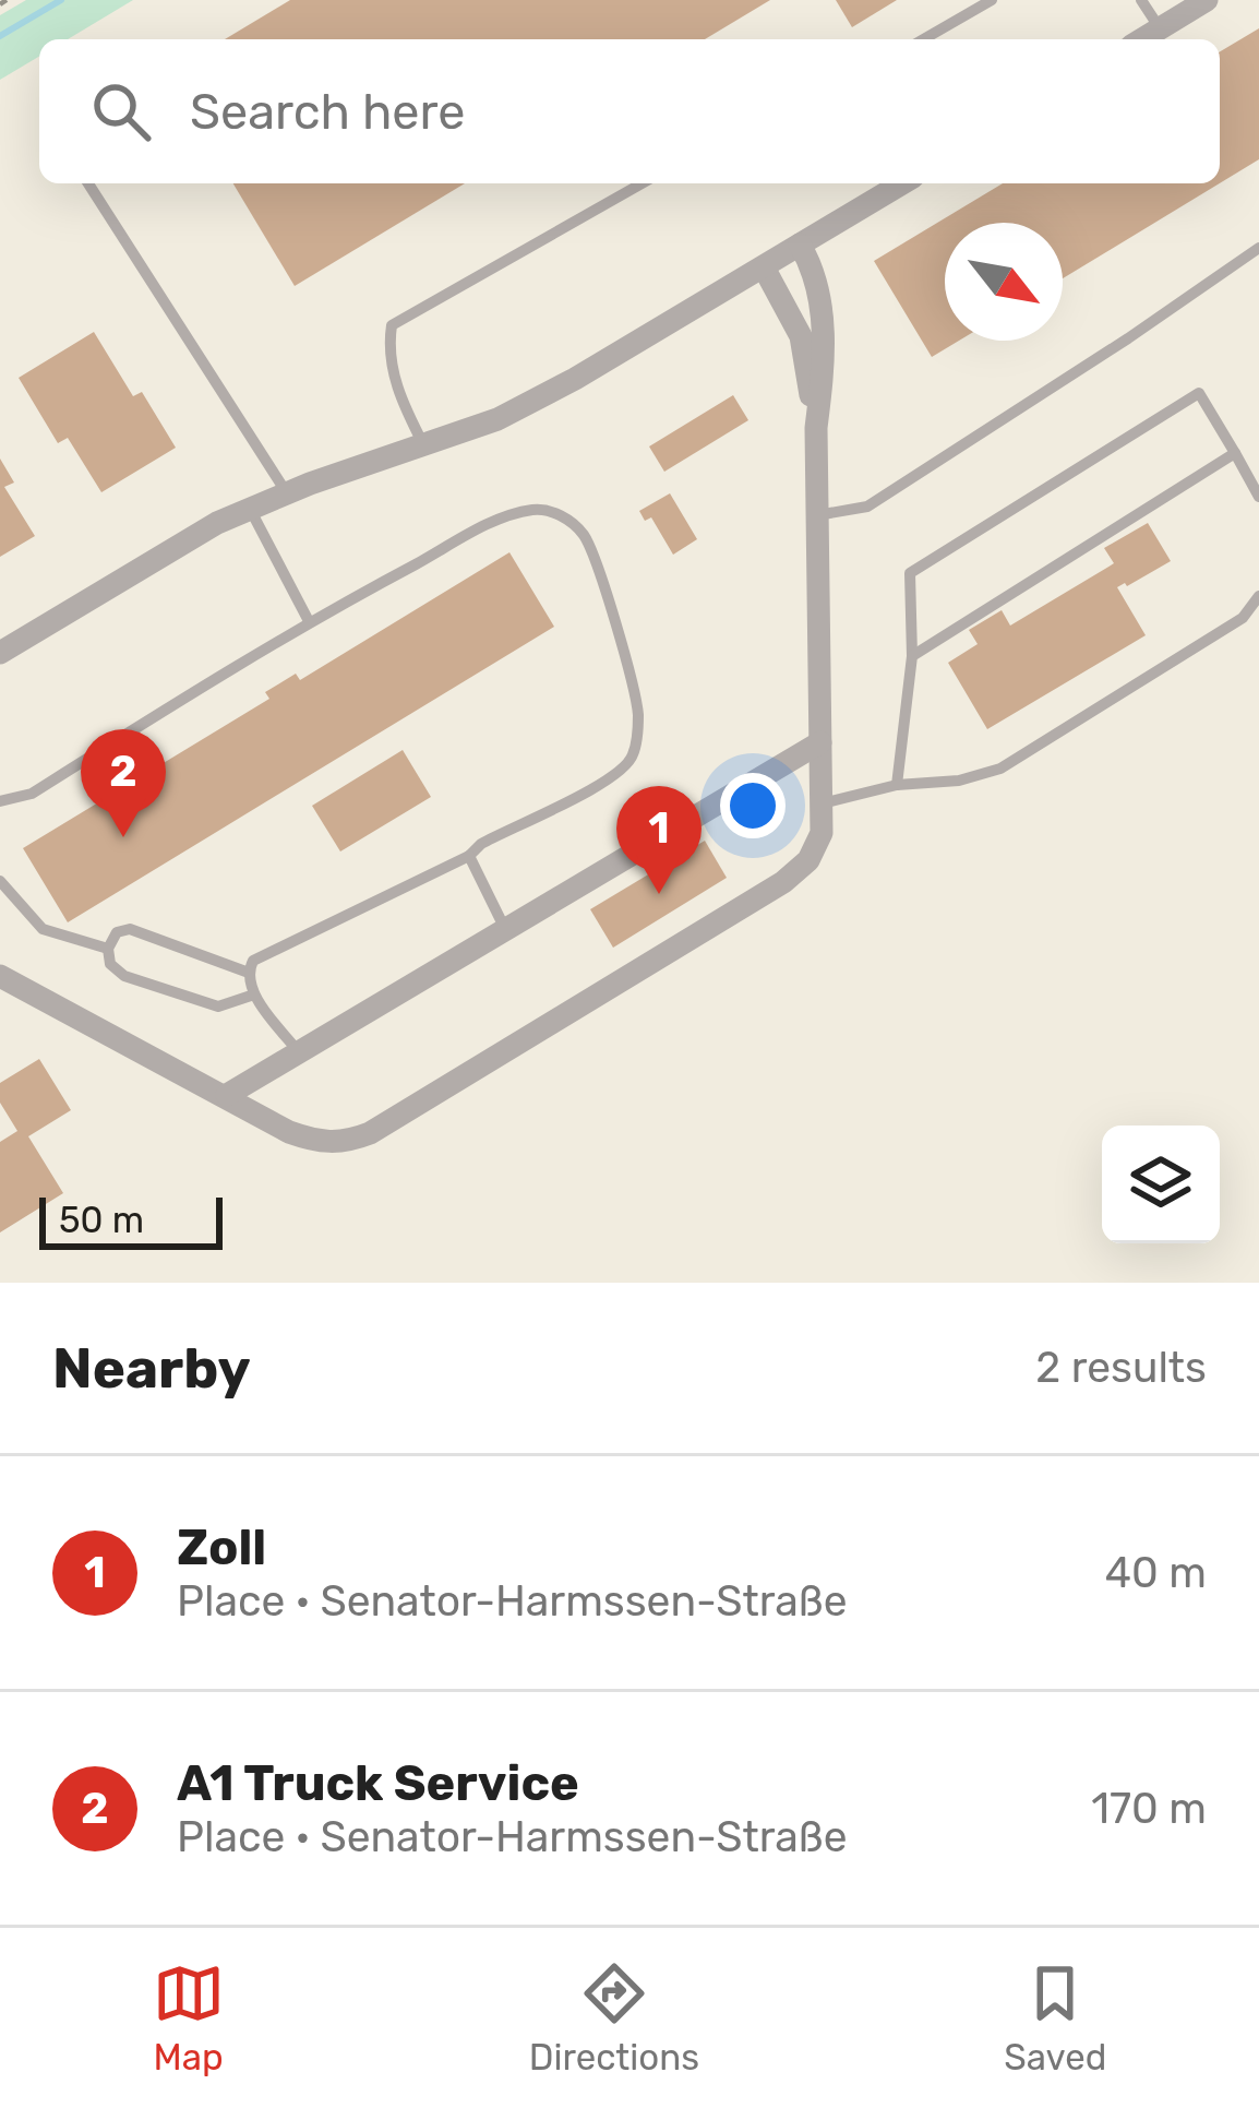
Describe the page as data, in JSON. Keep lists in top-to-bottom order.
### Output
{
  "scale_bar": "50 m",
  "north": "bottom right",
  "page": {
    "search": "Search here",
    "pins": ["2", "1"],
    "scale": "50 m",
    "heading": ["Nearby", "2 results"],
    "list": [
      {
        "mark": "1",
        "name": "Zoll",
        "note": "Place · Senator-Harmssen-Straße",
        "value": "40 m"
      },
      {
        "mark": "2",
        "name": "A1 Truck Service",
        "note": "Place · Senator-Harmssen-Straße",
        "value": "170 m"
      }
    ],
    "nav": ["Map", "Directions", "Saved"]
  }
}
